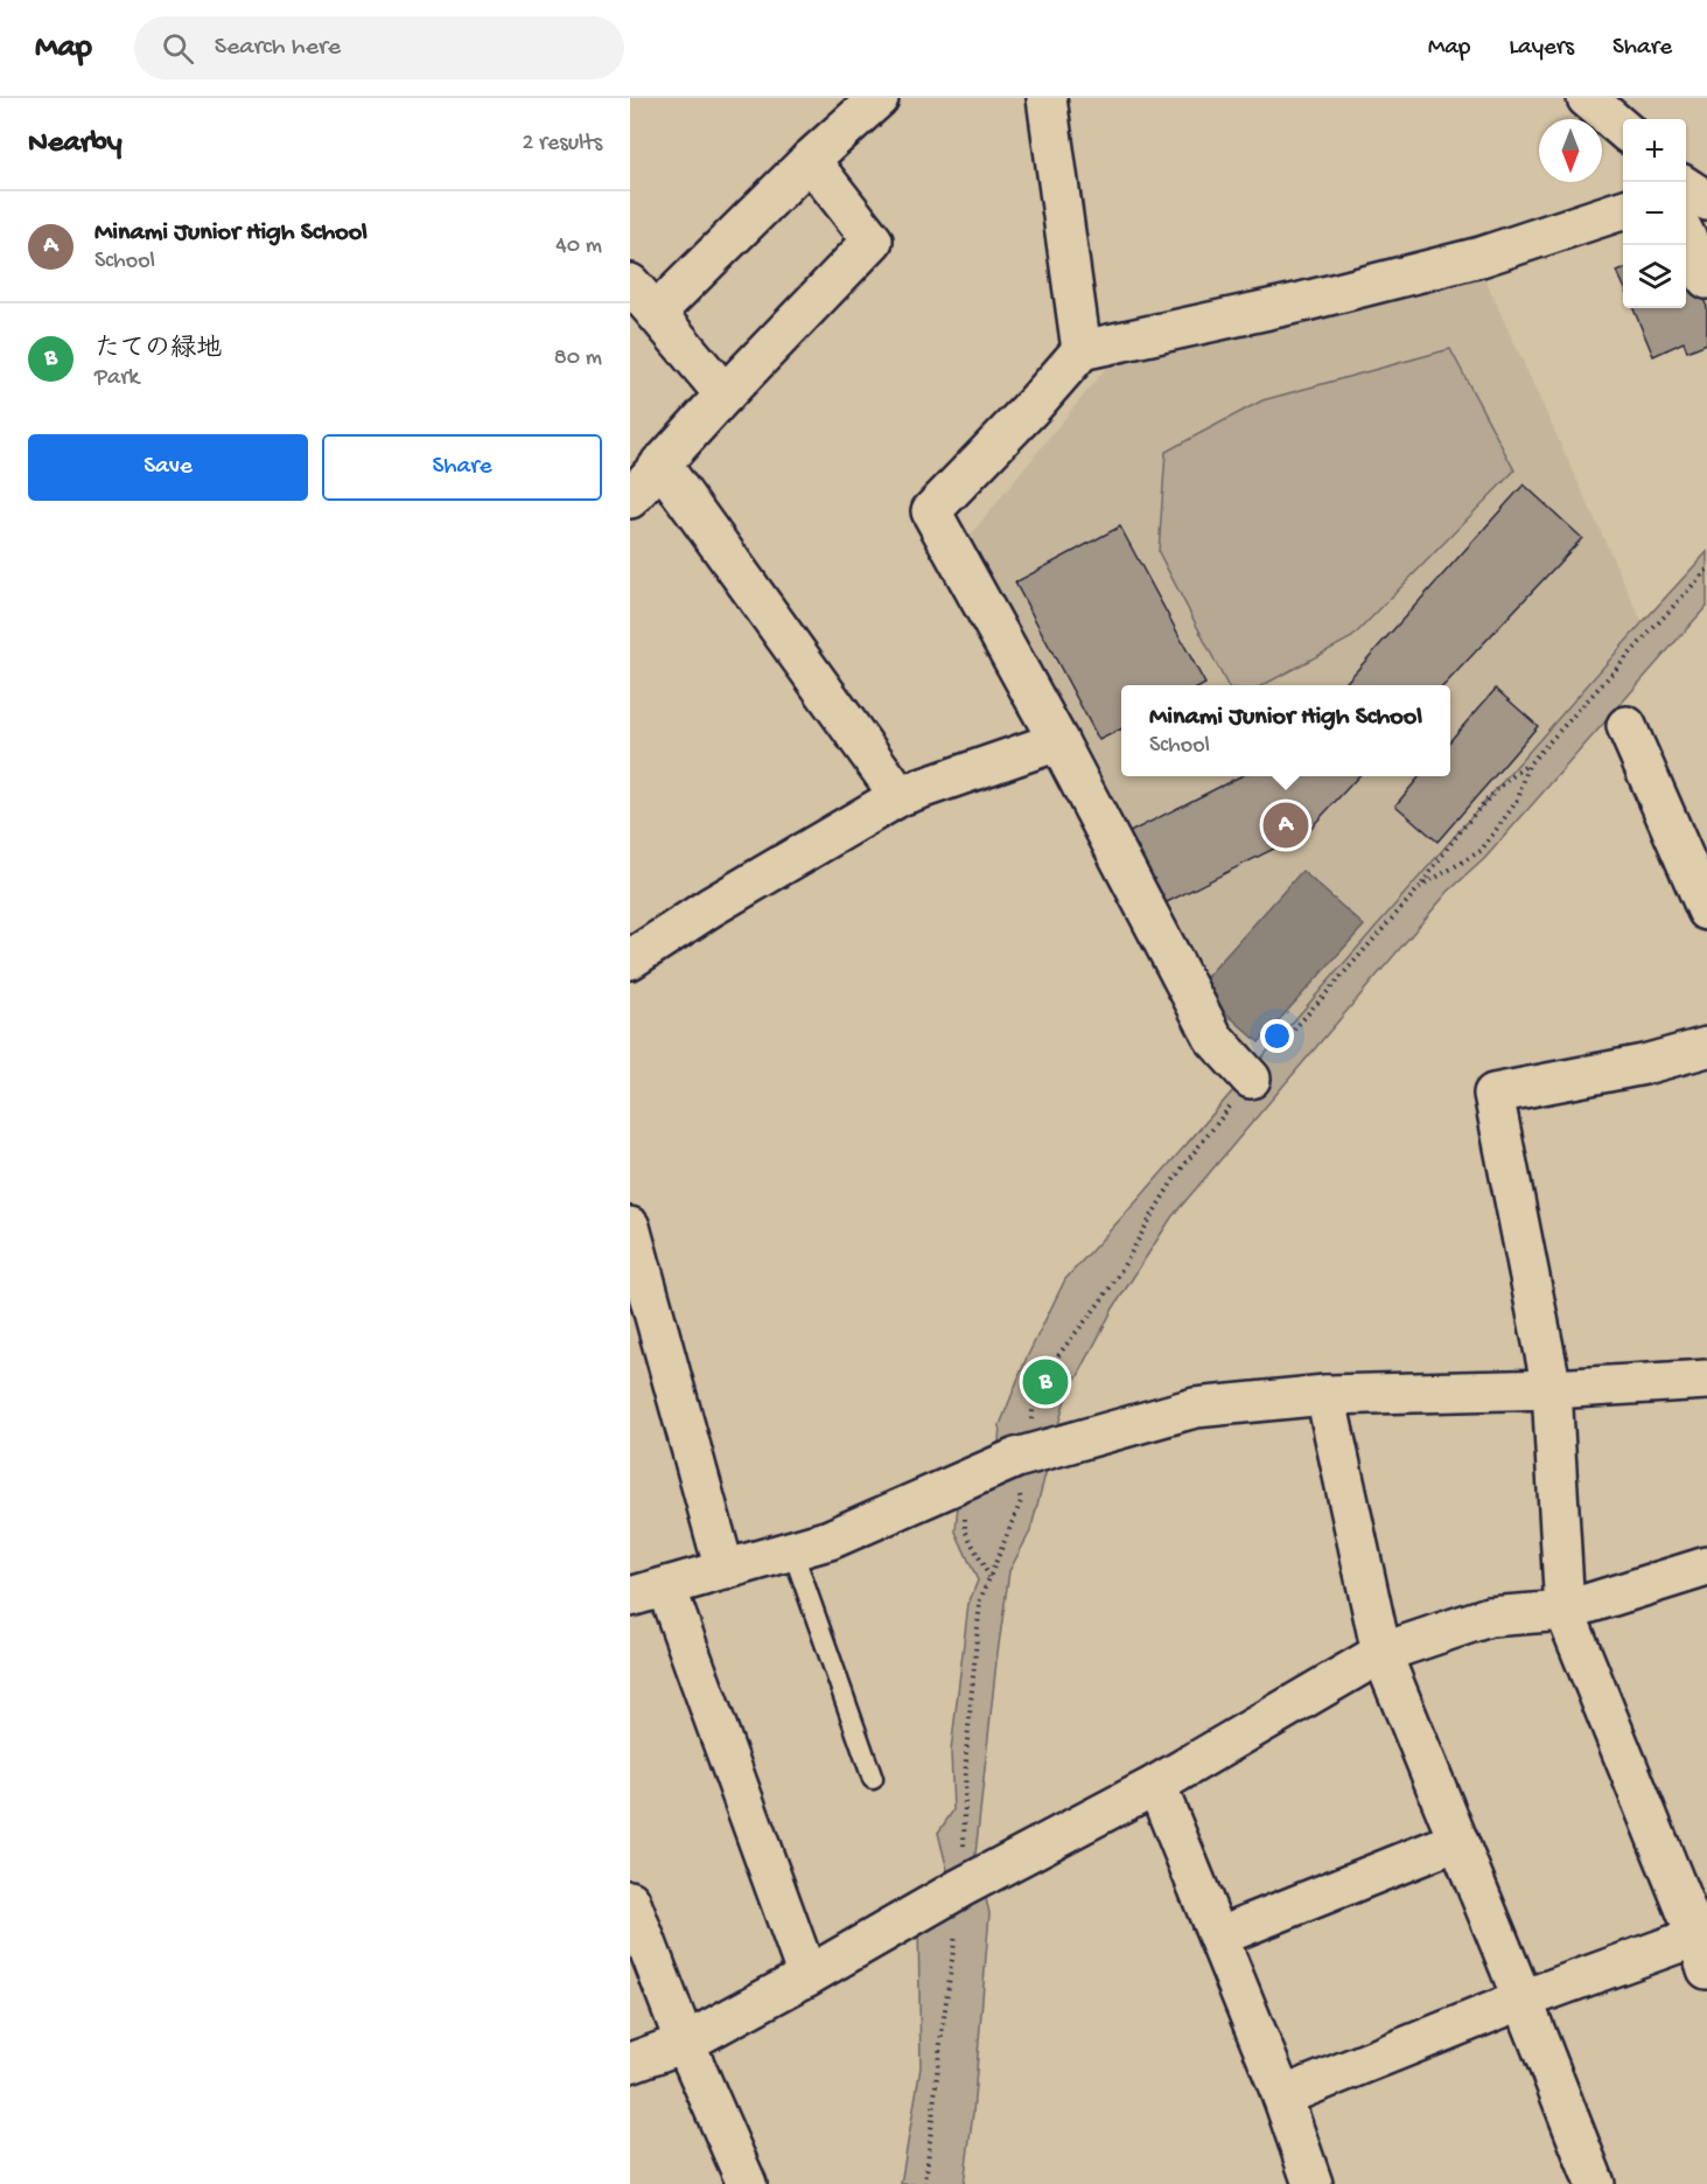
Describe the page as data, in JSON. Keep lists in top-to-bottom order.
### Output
{
  "north": "bottom",
  "page": {
    "header": "Map",
    "search": "Search here",
    "nav": ["Map", "Layers", "Share"],
    "heading": ["Nearby", "2 results"],
    "map_buttons": ["+", "−"],
    "list": [
      {
        "mark": "A",
        "name": "Minami Junior High School",
        "note": "School",
        "value": "40 m"
      },
      {
        "mark": "B",
        "name": "たての緑地",
        "note": "Park",
        "value": "80 m"
      }
    ],
    "buttons": ["Save", "Share"],
    "popup": ["Minami Junior High School", "School"],
    "pins": ["A", "B"]
  }
}
